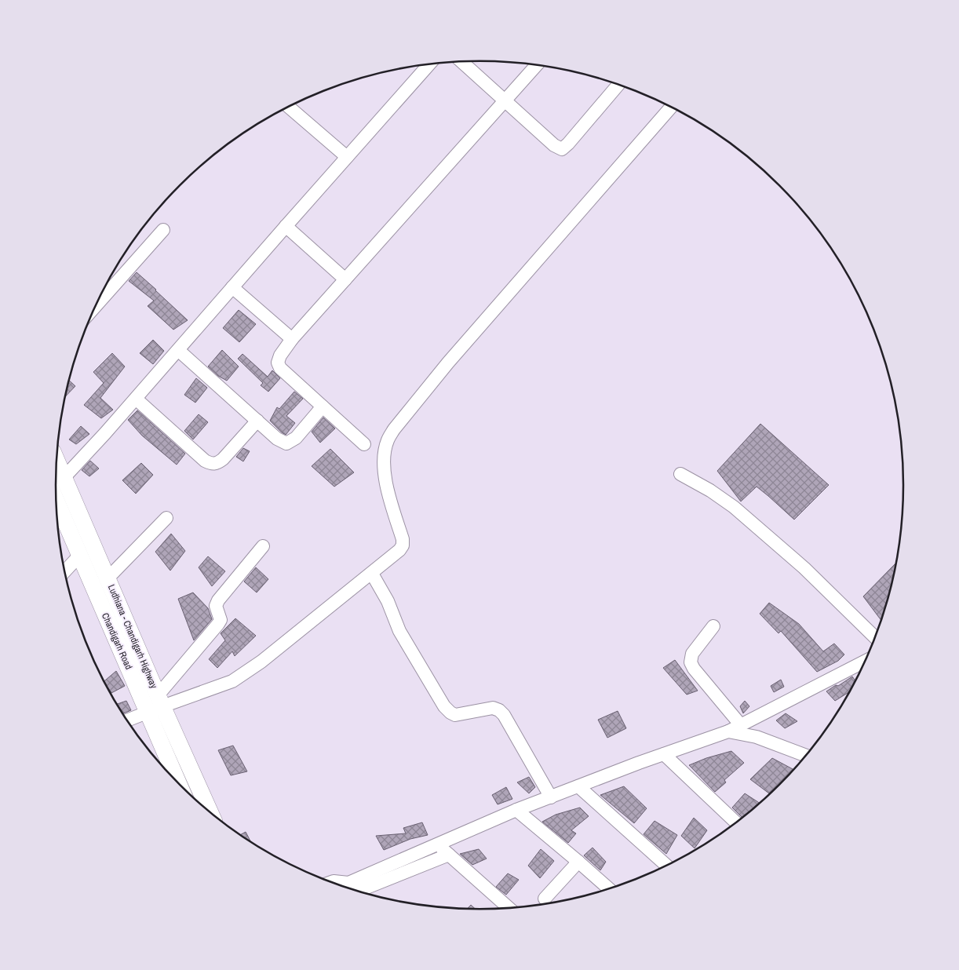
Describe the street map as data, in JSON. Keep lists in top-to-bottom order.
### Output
{
  "streets": {
    "main road": ["Ludhiana - Chandigarh Highway", "Chandigarh Road"]
  },
  "crossings": [
    ["Ludhiana - Chandigarh Highway", "Chandigarh Road"]
  ]
}
